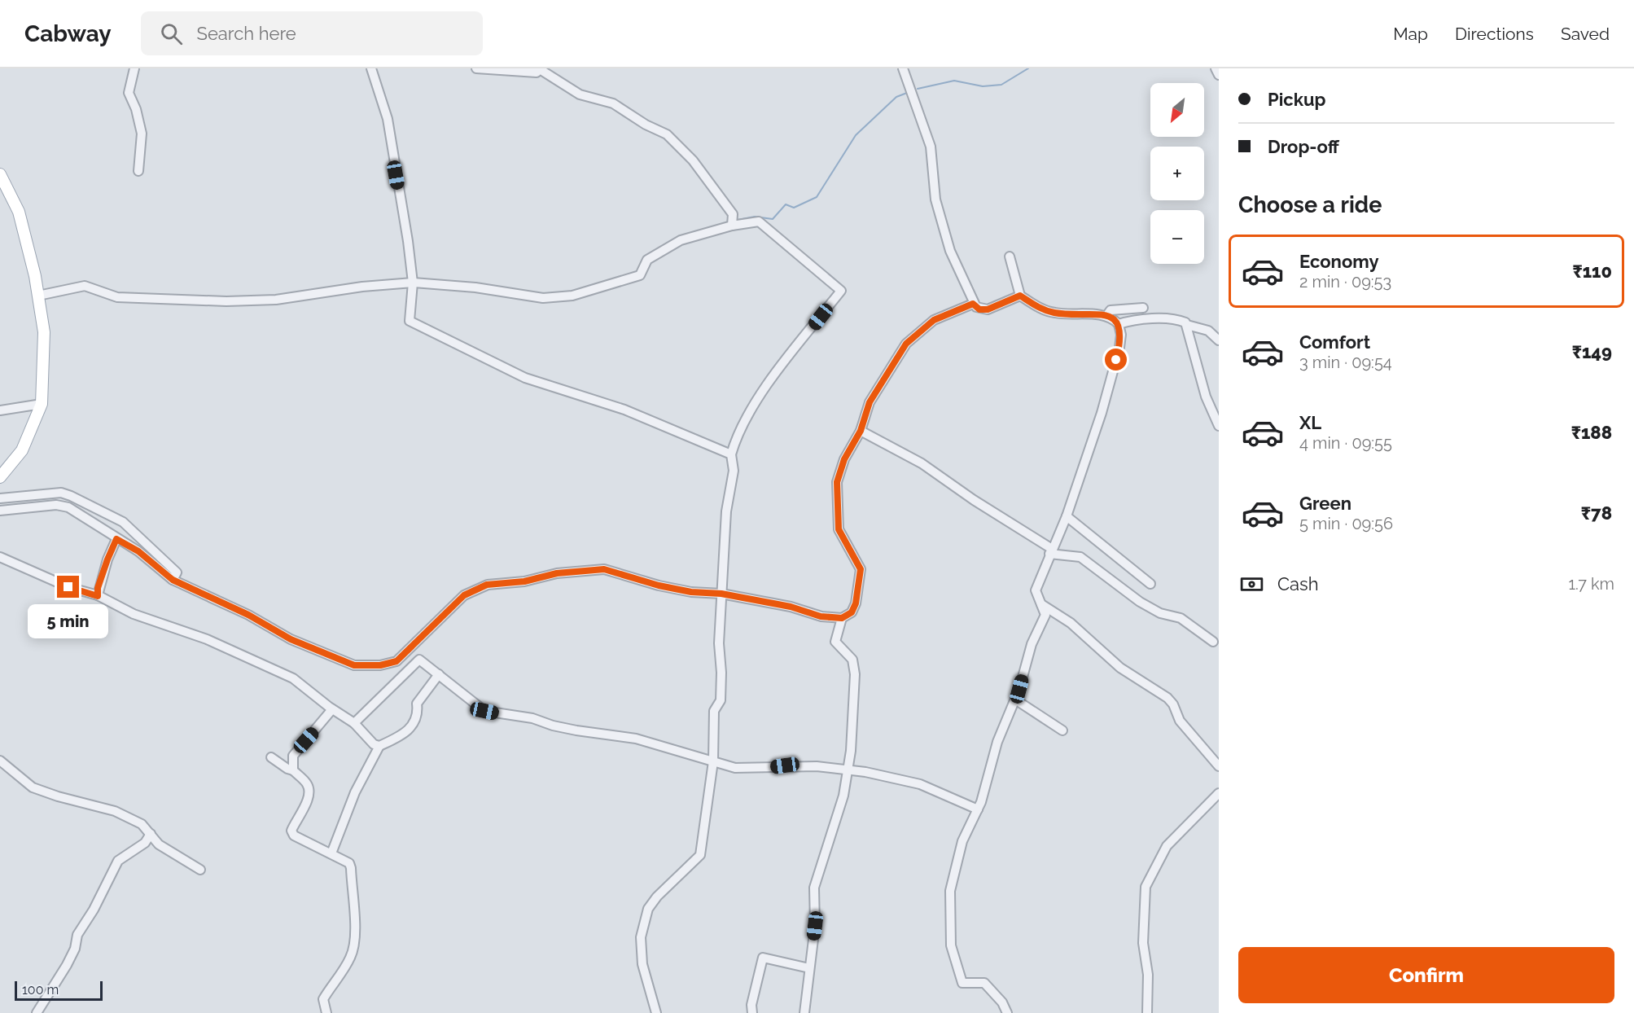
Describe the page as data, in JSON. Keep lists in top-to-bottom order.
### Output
{
  "scale_bar": "100 m",
  "north": "bottom left",
  "page": {
    "header": "Cabway",
    "search": "Search here",
    "nav": ["Map", "Directions", "Saved"],
    "banner": ["Pickup", "Drop-off"],
    "map_buttons": ["+", "−"],
    "heading": "Choose a ride",
    "list": [
      {
        "name": "Economy",
        "note": "2 min · 09:53",
        "value": "₹110"
      },
      {
        "name": "Comfort",
        "note": "3 min · 09:54",
        "value": "₹149"
      },
      {
        "name": "XL",
        "note": "4 min · 09:55",
        "value": "₹188"
      },
      {
        "name": "Green",
        "note": "5 min · 09:56",
        "value": "₹78"
      }
    ],
    "pay": ["Cash", "1.7 km"],
    "bubble": "5 min",
    "buttons": "Confirm",
    "scale": "100 m"
  }
}
